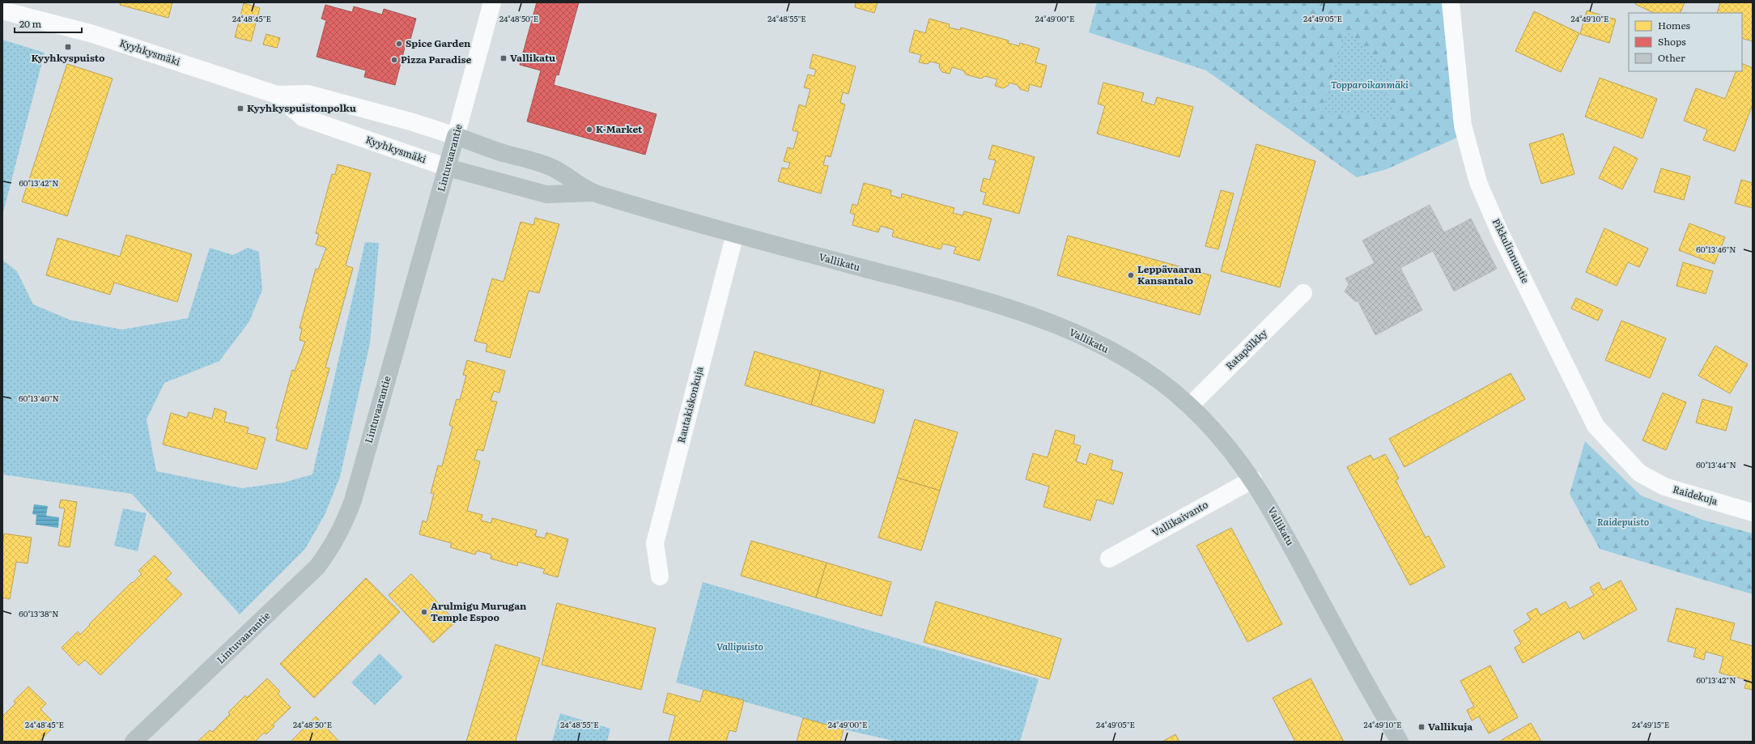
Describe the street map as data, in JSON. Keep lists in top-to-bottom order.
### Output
{
  "streets": {
    "main road": ["Lintuvaarantie", "Vallikatu"],
    "street": [
      "Kyyhkysmäki",
      "Pikkulinnuntie",
      "Ratapölkky",
      "Rautakiskonkuja",
      "Raidekuja",
      "Vallikaivanto"
    ]
  },
  "crossings": [
    ["Kyyhkysmäki", "Lintuvaarantie"],
    ["Kyyhkysmäki", "Vallikatu"],
    ["Lintuvaarantie", "Vallikatu"],
    ["Pikkulinnuntie", "Raidekuja"],
    ["Vallikatu", "Ratapölkky"],
    ["Vallikatu", "Rautakiskonkuja"],
    ["Vallikatu", "Vallikaivanto"]
  ],
  "parks": ["Topparoikanmäki", "Raidepuisto", "Vallipuisto"],
  "places": {
    "other": [
      "Spice Garden",
      "Pizza Paradise",
      "K-Market",
      "Leppävaaran Kansantalo",
      "Arulmigu Murugan Temple Espoo"
    ],
    "transit": [
      "Kyyhkyspuisto",
      "Vallikatu",
      "Kyyhkyspuistonpolku",
      "Vallikuja"
    ]
  },
  "legend": ["Homes", "Shops", "Other"],
  "scale_bar": "20 m",
  "coordinates": [
    "24°48'45\"E",
    "24°48'50\"E",
    "24°48'55\"E",
    "24°49'00\"E",
    "24°49'05\"E",
    "24°49'10\"E",
    "60°13'42\"N",
    "60°13'46\"N",
    "60°13'40\"N",
    "60°13'44\"N",
    "60°13'38\"N",
    "24°49'15\"E"
  ]
}
